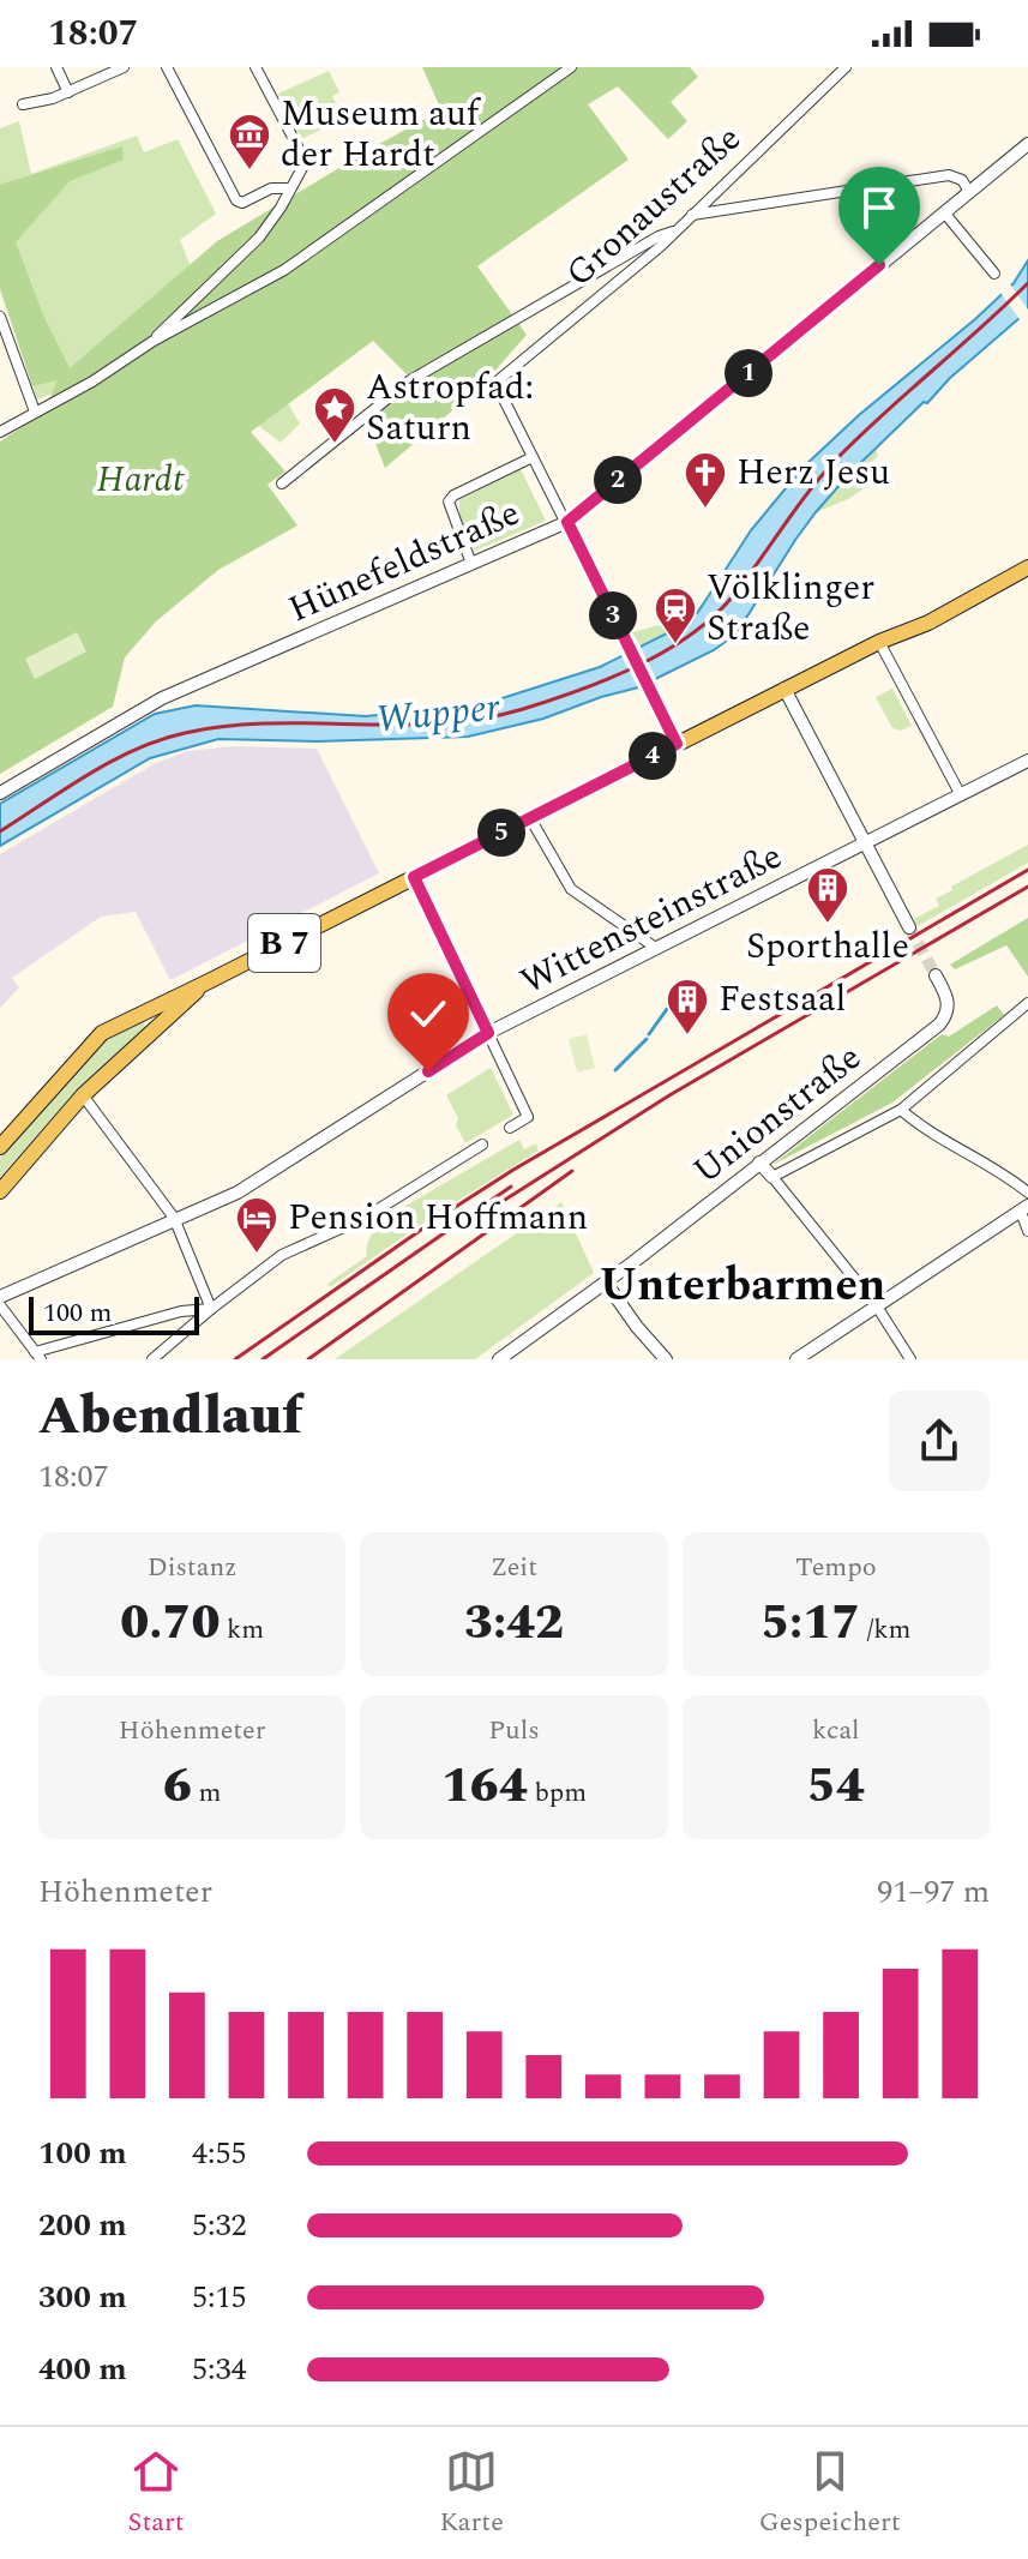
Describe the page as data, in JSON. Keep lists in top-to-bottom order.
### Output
{
  "streets": {
    "main road": ["B 7"],
    "street": [
      "Gronaustraße",
      "Hünefeldstraße",
      "Wittensteinstraße",
      "Unionstraße"
    ]
  },
  "districts": ["Unterbarmen"],
  "water": ["Wupper"],
  "parks": ["Hardt"],
  "places": {
    "museum": ["Museum auf der Hardt"],
    "place": ["Astropfad: Saturn"],
    "church": ["Herz Jesu"],
    "station": ["Völklinger Straße"],
    "building": ["Sporthalle", "Festsaal"],
    "hotel": ["Pension Hoffmann"]
  },
  "scale_bar": "100 m",
  "page": {
    "status": "18:07",
    "pins": [
      "1",
      "2",
      "3",
      "4",
      "5"
    ],
    "scale": "100 m",
    "heading": ["Abendlauf", "18:07"],
    "stats": [
      ["Distanz", "0.70 km"],
      ["Zeit", "3:42"],
      ["Tempo", "5:17 /km"],
      ["Höhenmeter", "6 m"],
      ["Puls", "164 bpm"],
      ["kcal", "54"]
    ],
    "chart": ["Höhenmeter", "91–97 m"],
    "list": [
      {
        "name": "100 m",
        "note": "4:55"
      },
      {
        "name": "200 m",
        "note": "5:32"
      },
      {
        "name": "300 m",
        "note": "5:15"
      },
      {
        "name": "400 m",
        "note": "5:34"
      }
    ],
    "tabs": ["Start", "Karte", "Gespeichert"]
  }
}
